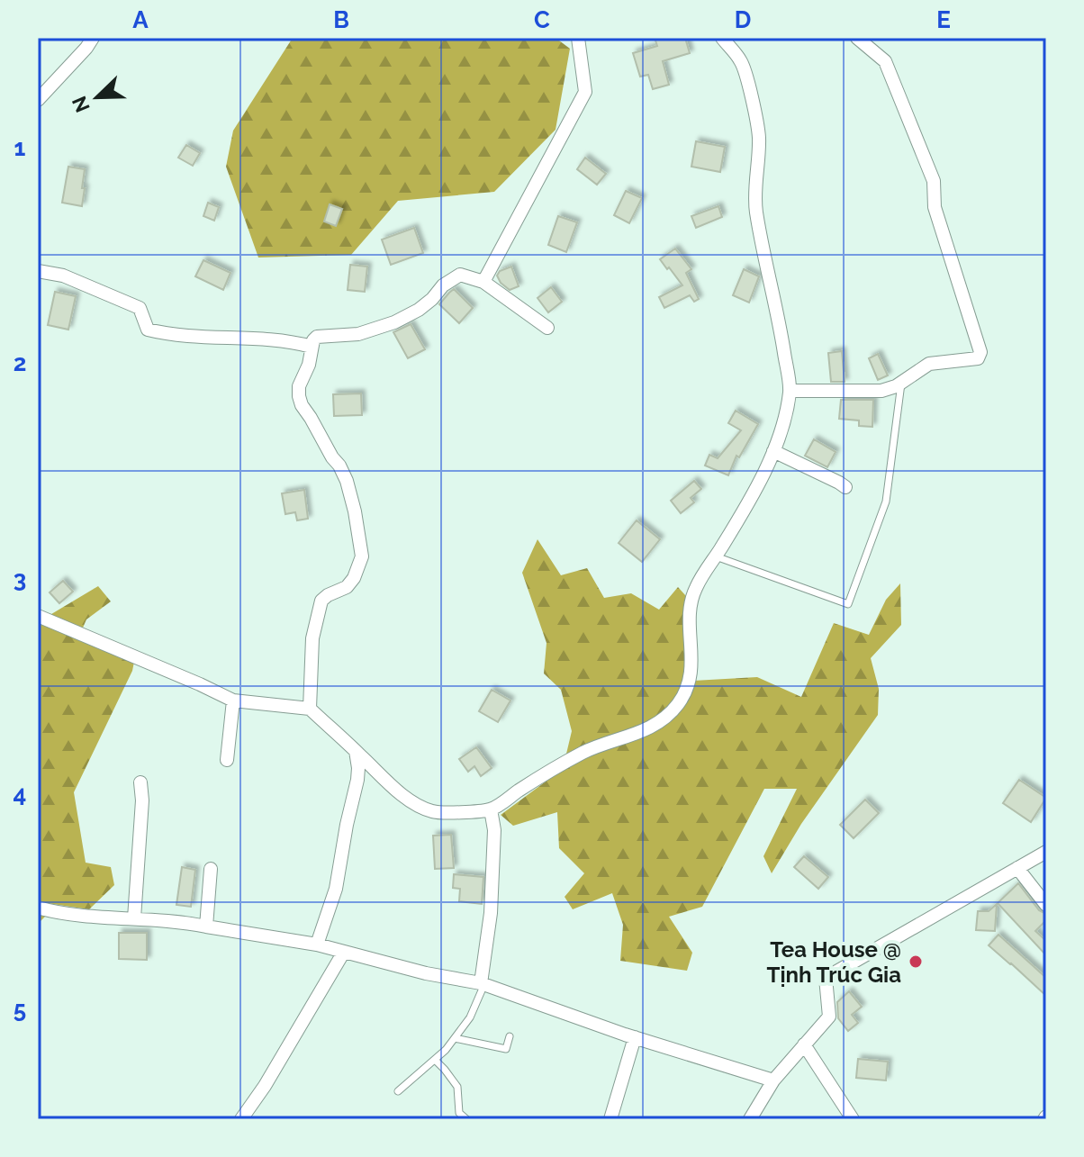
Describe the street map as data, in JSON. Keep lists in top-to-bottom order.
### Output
{
  "places": ["Tea House @ Tịnh Trúc Gia"],
  "north": "bottom left",
  "grid": {
    "columns": [
      "A",
      "B",
      "C",
      "D",
      "E"
    ],
    "rows": [
      "1",
      "2",
      "3",
      "4",
      "5"
    ]
  }
}
